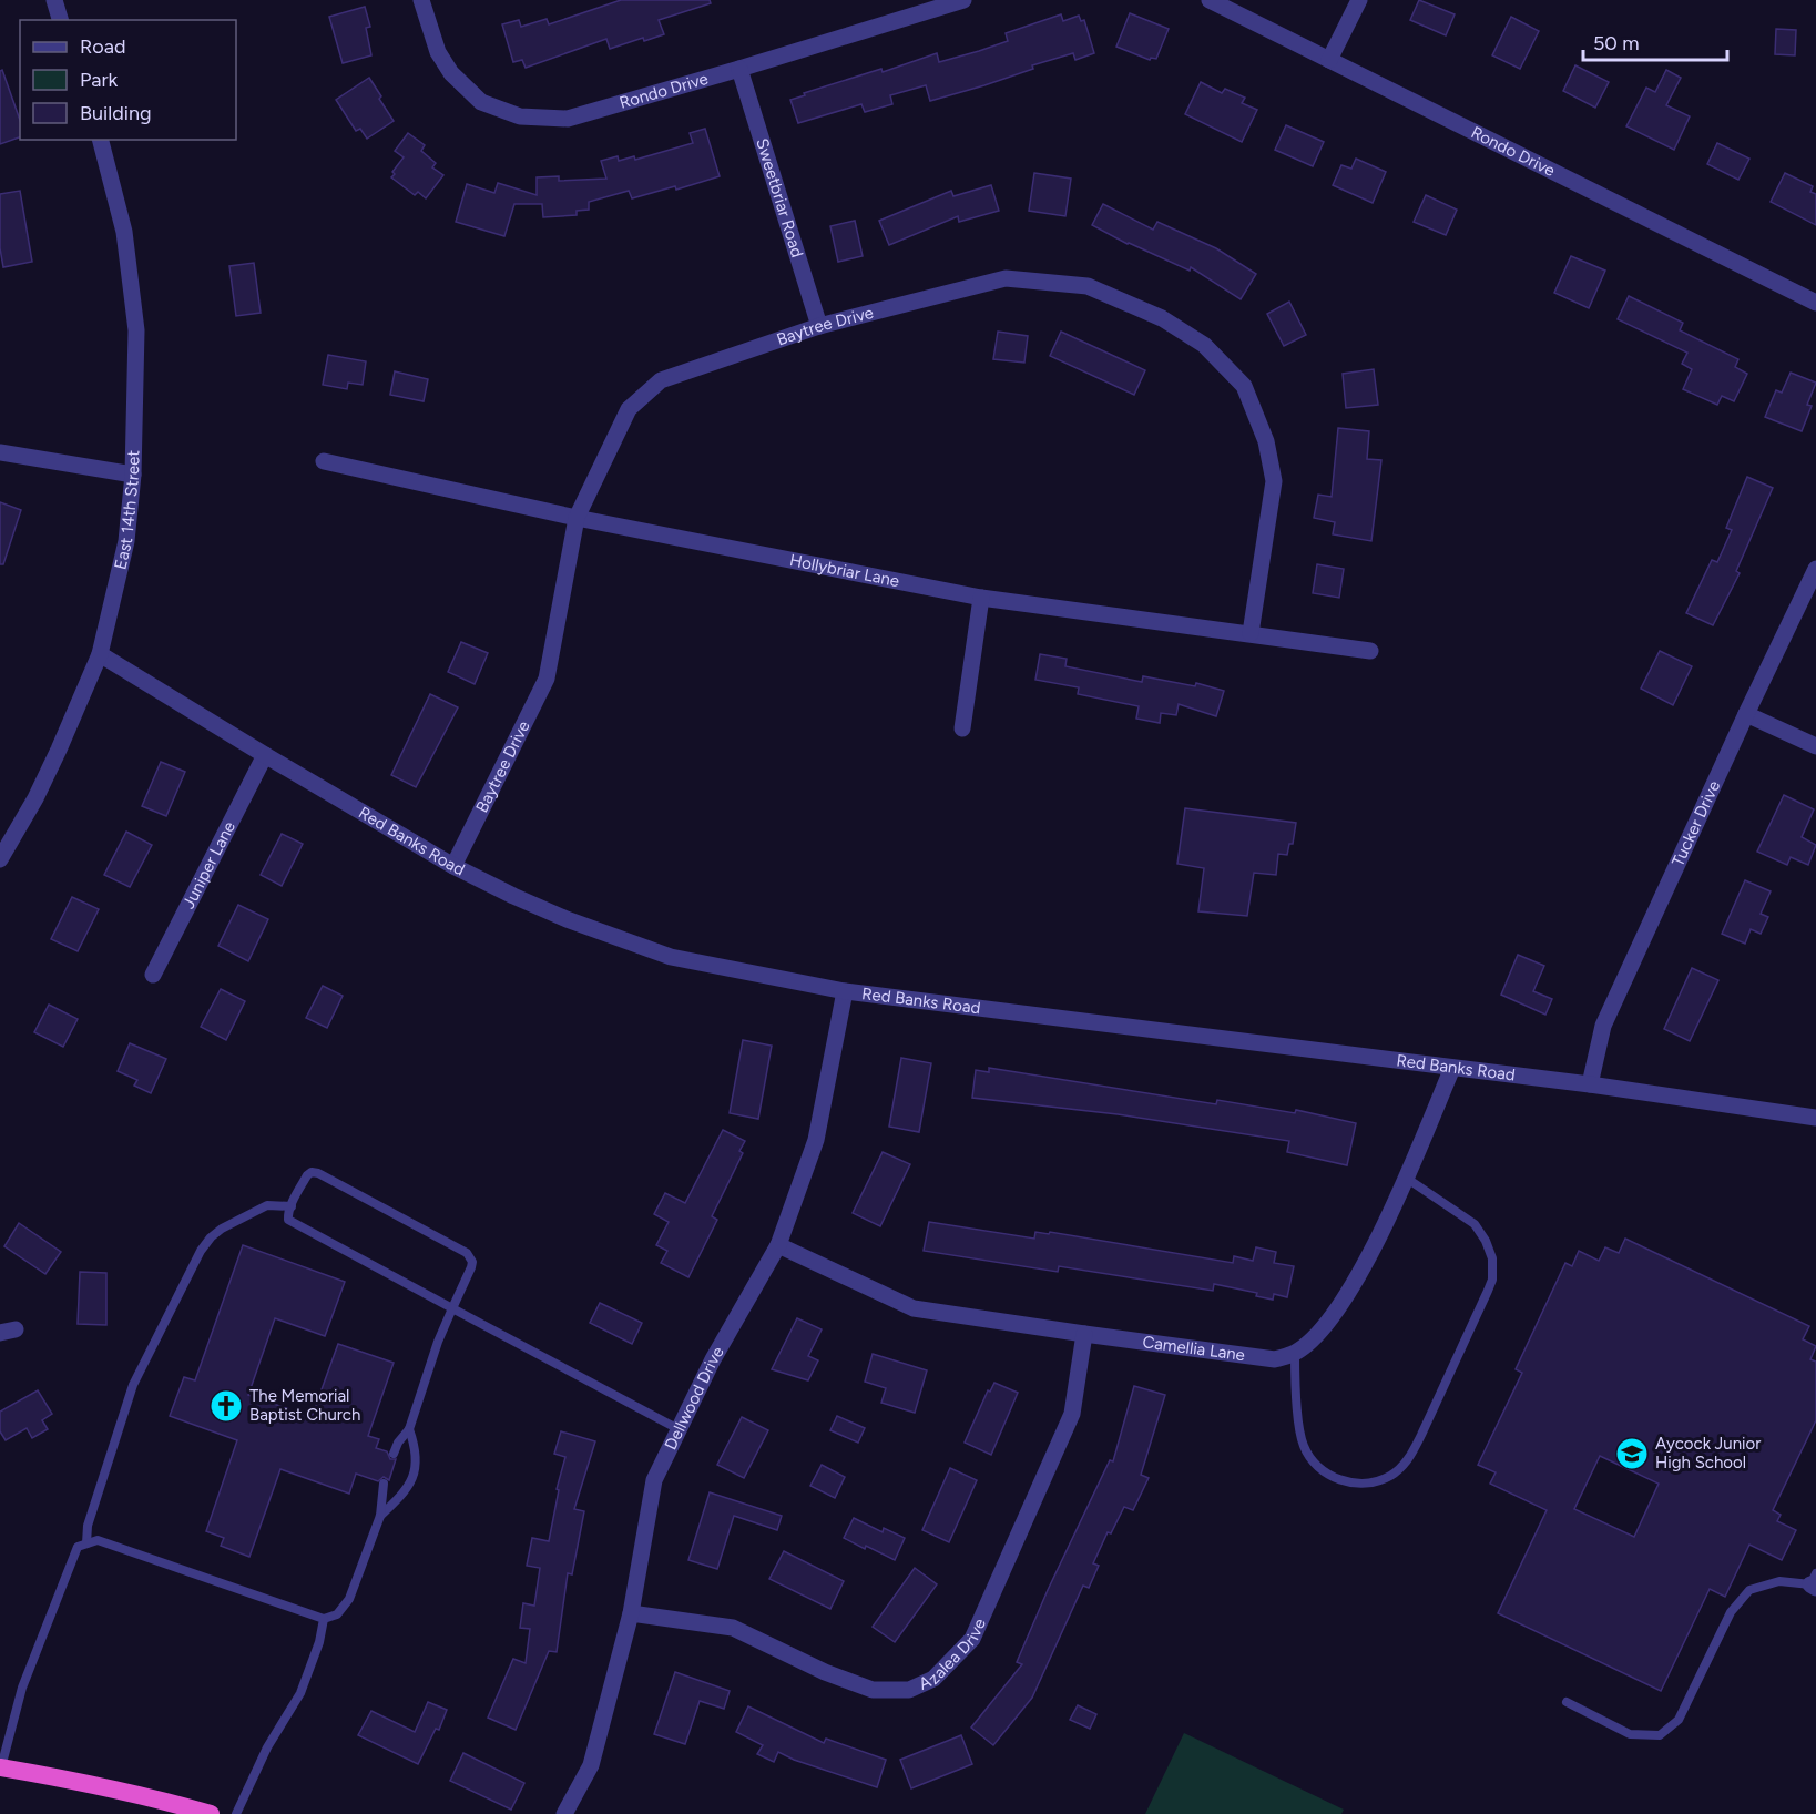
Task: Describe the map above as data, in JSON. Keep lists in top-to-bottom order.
{
  "streets": {
    "street": [
      "Rondo Drive",
      "Sweetbriar Road",
      "Baytree Drive",
      "East 14th Street",
      "Hollybriar Lane",
      "Tucker Drive",
      "Red Banks Road",
      "Juniper Lane",
      "Camellia Lane",
      "Dellwood Drive",
      "Azalea Drive"
    ]
  },
  "crossings": [
    ["Rondo Drive", "Sweetbriar Road"],
    ["Sweetbriar Road", "Baytree Drive"],
    ["Baytree Drive", "Hollybriar Lane"],
    ["Baytree Drive", "Red Banks Road"],
    ["East 14th Street", "Red Banks Road"],
    ["Tucker Drive", "Red Banks Road"],
    ["Red Banks Road", "Juniper Lane"],
    ["Red Banks Road", "Dellwood Drive"],
    ["Camellia Lane", "Dellwood Drive"],
    ["Camellia Lane", "Azalea Drive"],
    ["Dellwood Drive", "Azalea Drive"]
  ],
  "places": {
    "church": ["The Memorial Baptist Church"],
    "school or university": ["Aycock Junior High School"]
  },
  "legend": ["Road", "Park", "Building"],
  "scale_bar": "50 m"
}
